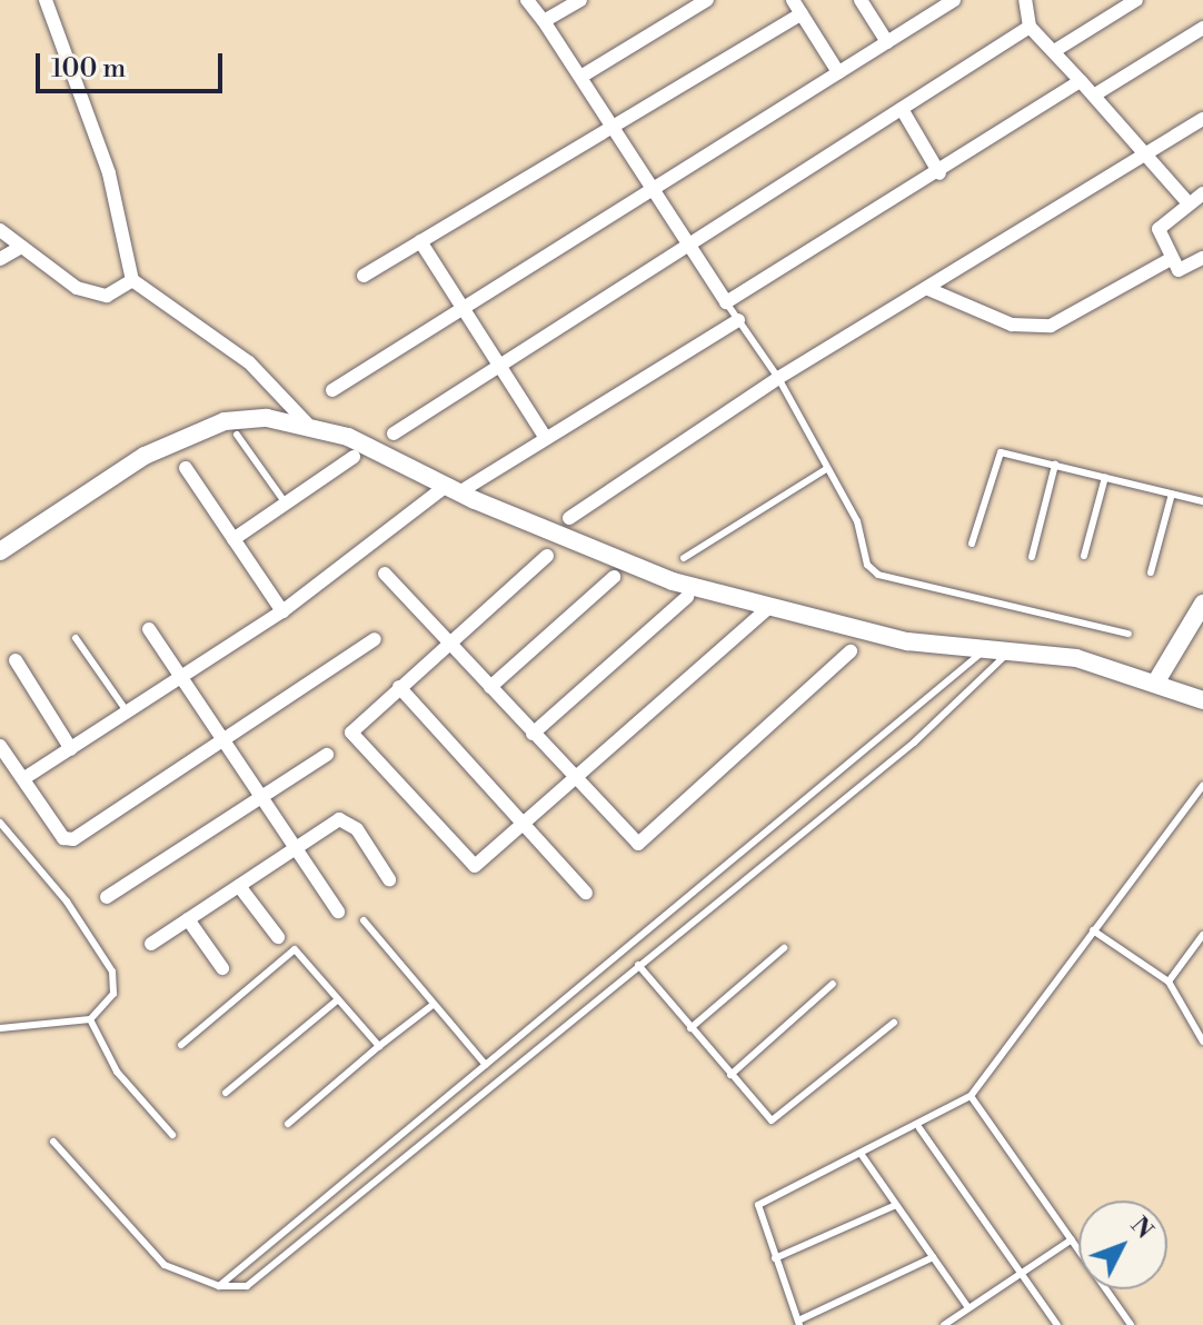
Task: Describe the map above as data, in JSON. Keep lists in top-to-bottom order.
{
  "scale_bar": "100 m",
  "north": "top right"
}
